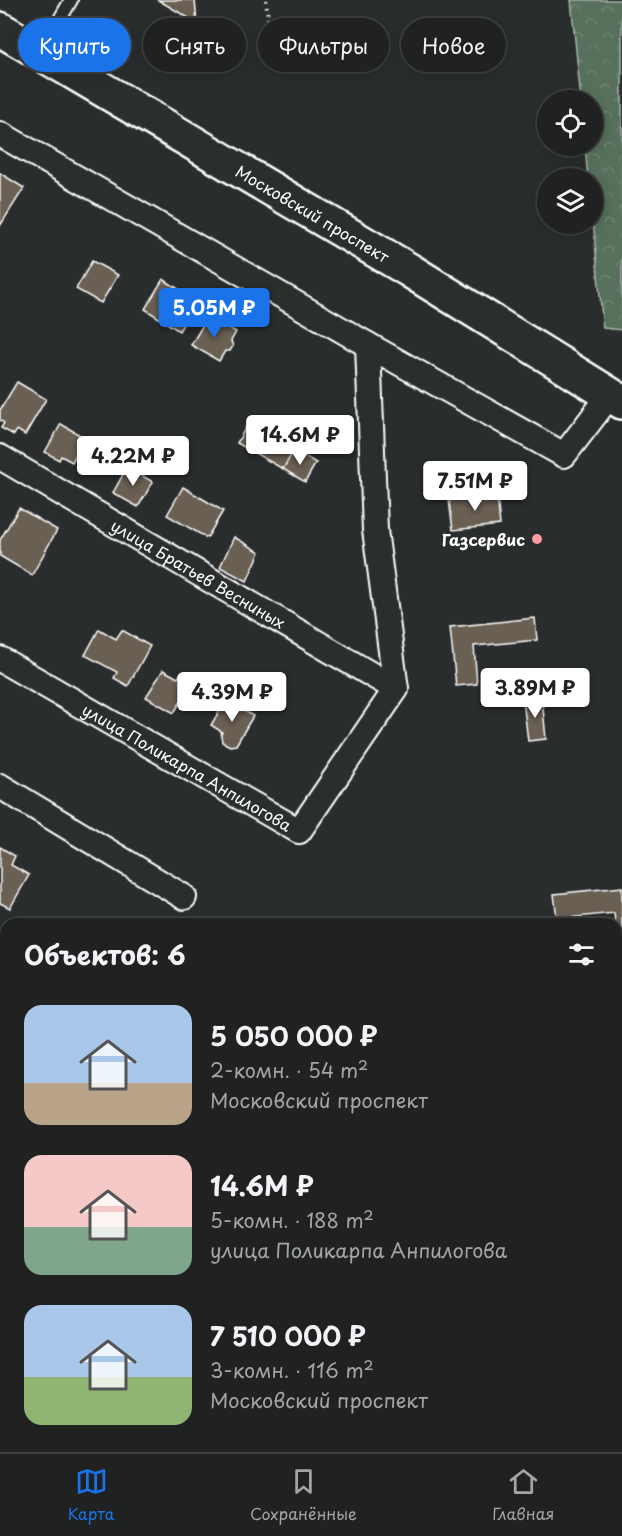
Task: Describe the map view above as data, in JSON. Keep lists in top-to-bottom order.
{
  "streets": {
    "main road": ["Московский проспект"],
    "street": ["улица Братьев Весниных", "улица Поликарпа Анпилогова"]
  },
  "crossings": [
    ["улица Братьев Весниных", "улица Поликарпа Анпилогова"]
  ],
  "places": ["Газсервис"],
  "page": {
    "chip": [
      "Купить",
      "Снять",
      "Фильтры",
      "Новое"
    ],
    "price": [
      "5.05M ₽",
      "14.6M ₽",
      "4.22M ₽",
      "7.51M ₽",
      "3.89M ₽",
      "4.39M ₽"
    ],
    "heading": "Объектов: 6",
    "list": [
      {
        "name": "5 050 000 ₽",
        "note": "2-комн. · 54 m² · Московский проспект"
      },
      {
        "name": "14.6M ₽",
        "note": "5-комн. · 188 m² · улица Поликарпа Анпилогова"
      },
      {
        "name": "7 510 000 ₽",
        "note": "3-комн. · 116 m² · Московский проспект"
      }
    ],
    "tabs": ["Карта", "Сохранённые", "Главная"]
  }
}
